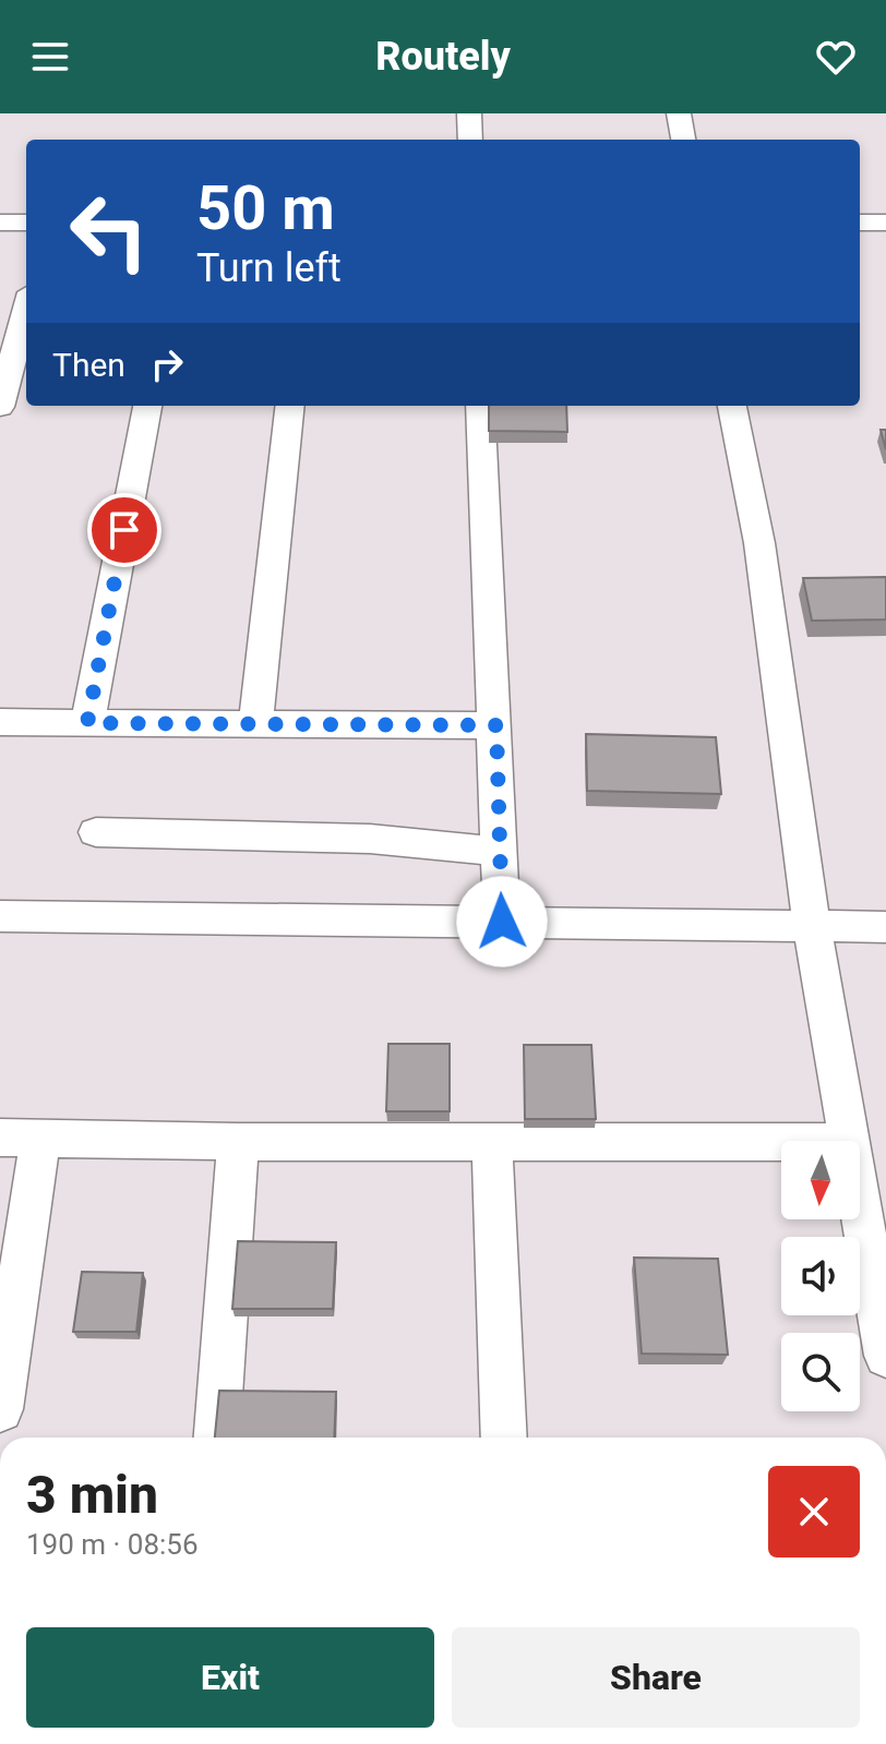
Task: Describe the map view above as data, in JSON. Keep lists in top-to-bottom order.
{
  "north": "bottom",
  "page": {
    "header": "Routely",
    "turn": ["50 m", "Turn left"],
    "then": "Then",
    "heading": ["3 min", "190 m · 08:56"],
    "buttons": ["Exit", "Share"]
  }
}
